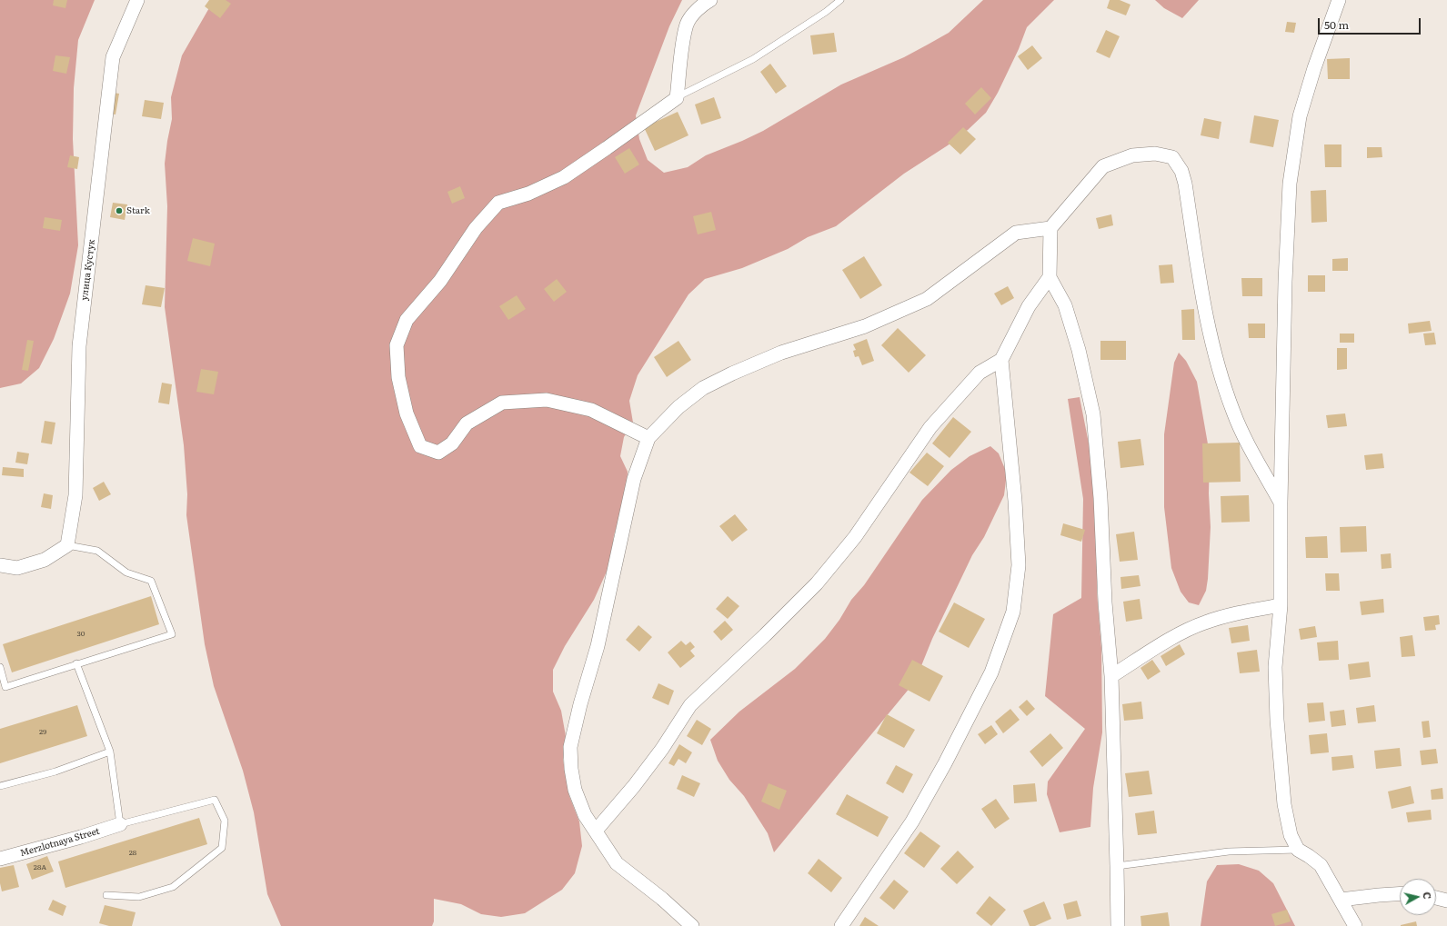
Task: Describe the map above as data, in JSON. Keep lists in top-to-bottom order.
{
  "streets": {
    "street": ["улица Кустук", "Merzlotnaya Street"]
  },
  "places": ["Stark"],
  "house_numbers": [
    "30",
    "29",
    "28",
    "28А"
  ],
  "scale_bar": "50 m",
  "north": "right"
}
